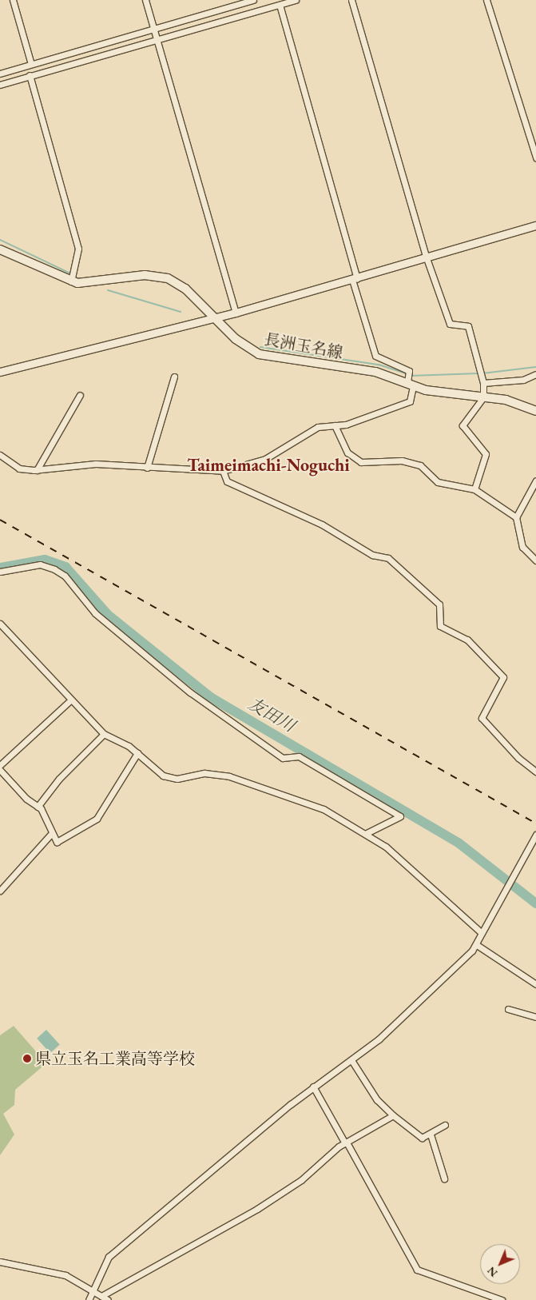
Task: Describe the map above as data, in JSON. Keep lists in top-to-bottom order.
{
  "streets": {
    "main road": ["長洲玉名線"]
  },
  "districts": ["Taimeimachi-Noguchi"],
  "water": ["友田川"],
  "places": ["県立玉名工業高等学校"],
  "north": "bottom left"
}
